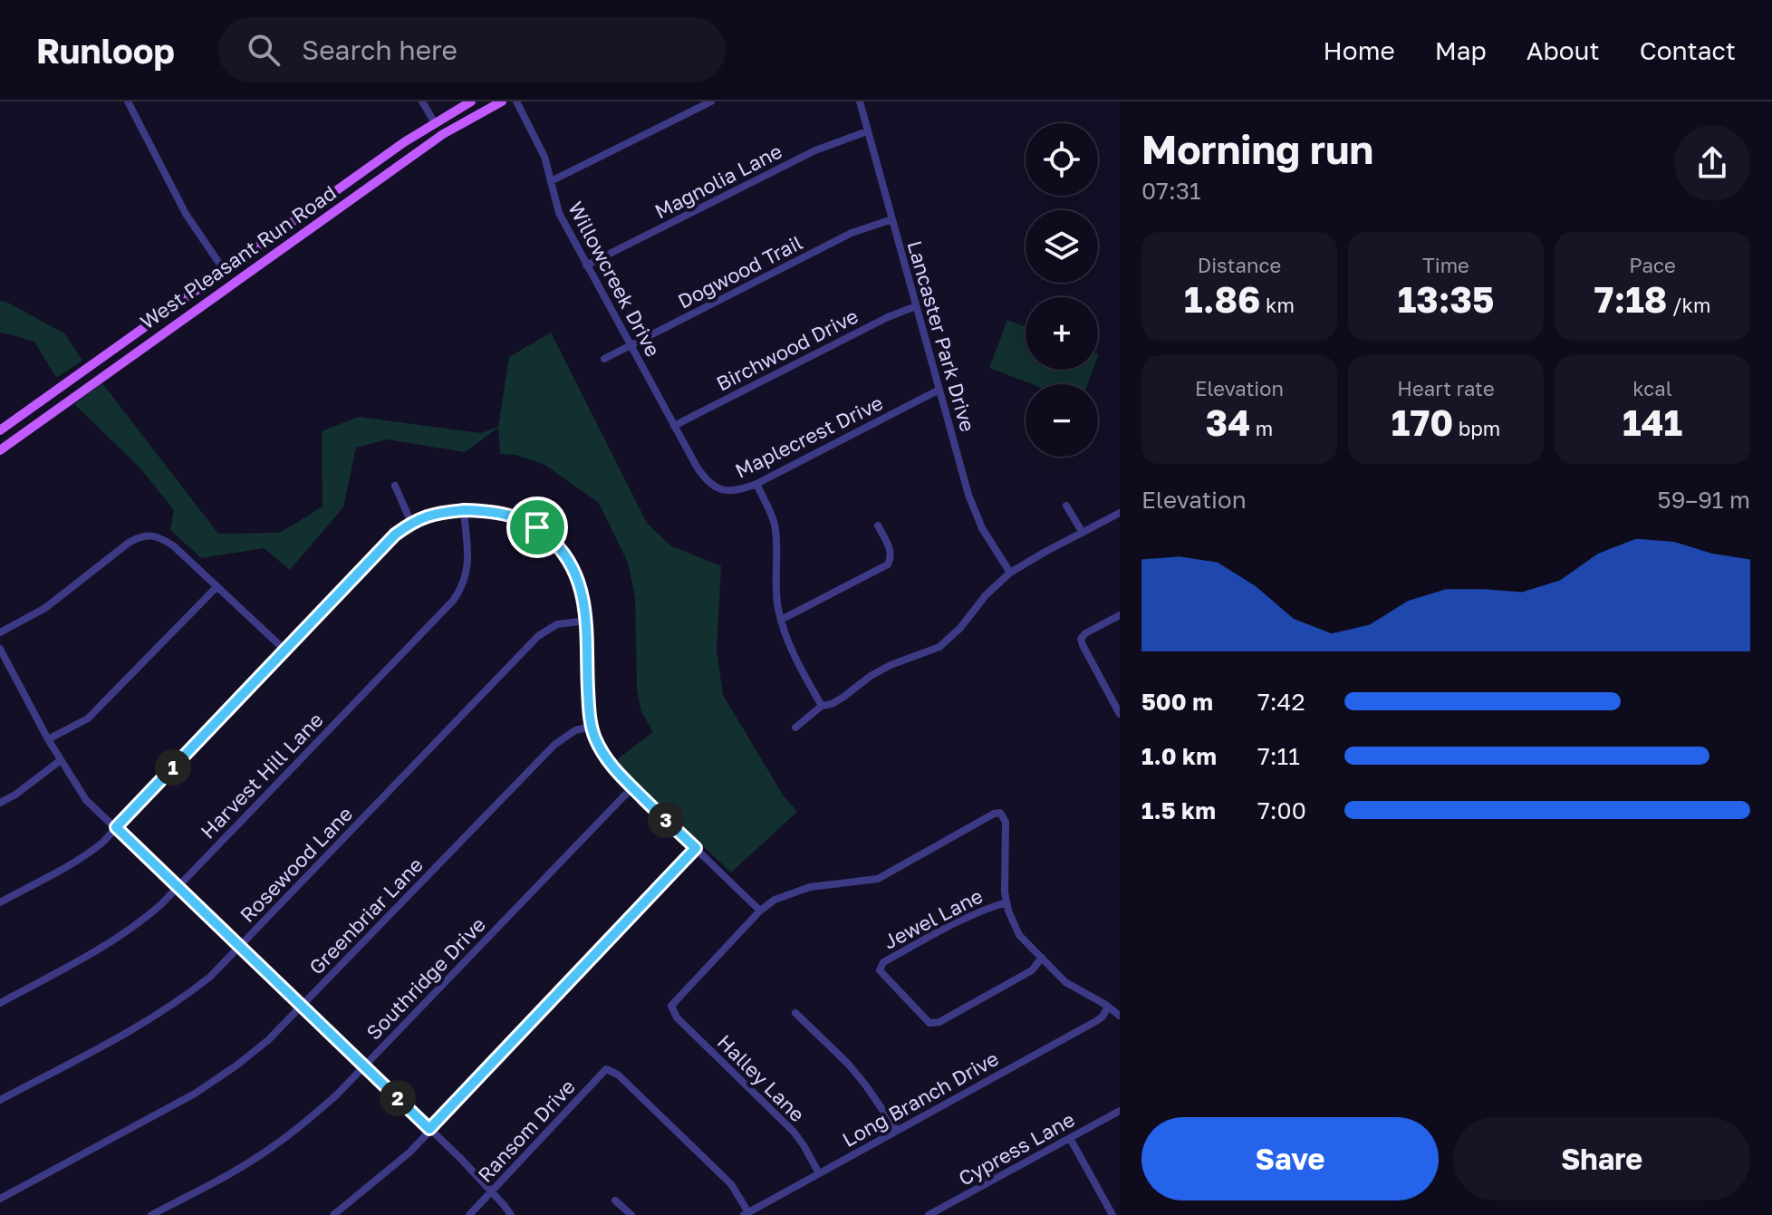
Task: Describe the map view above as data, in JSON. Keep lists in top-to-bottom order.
{
  "streets": {
    "main road": ["West Pleasant Run Road"],
    "street": [
      "Magnolia Lane",
      "Dogwood Trail",
      "Willowcreek Drive",
      "Lancaster Park Drive",
      "Birchwood Drive",
      "Maplecrest Drive",
      "Harvest Hill Lane",
      "Rosewood Lane",
      "Greenbriar Lane",
      "Jewel Lane",
      "Southridge Drive",
      "Halley Lane",
      "Long Branch Drive",
      "Ransom Drive",
      "Cypress Lane"
    ]
  },
  "crossings": [
    ["Magnolia Lane", "Willowcreek Drive"],
    ["Magnolia Lane", "Lancaster Park Drive"],
    ["Dogwood Trail", "Willowcreek Drive"],
    ["Dogwood Trail", "Lancaster Park Drive"],
    ["Willowcreek Drive", "Birchwood Drive"],
    ["Willowcreek Drive", "Maplecrest Drive"],
    ["Lancaster Park Drive", "Birchwood Drive"],
    ["Lancaster Park Drive", "Maplecrest Drive"],
    ["Halley Lane", "Long Branch Drive"],
    ["Long Branch Drive", "Ransom Drive"]
  ],
  "page": {
    "header": "Runloop",
    "search": "Search here",
    "nav": [
      "Home",
      "Map",
      "About",
      "Contact"
    ],
    "heading": ["Morning run", "07:31"],
    "map_buttons": ["+", "−"],
    "stats": [
      ["Distance", "1.86 km"],
      ["Time", "13:35"],
      ["Pace", "7:18 /km"],
      ["Elevation", "34 m"],
      ["Heart rate", "170 bpm"],
      ["kcal", "141"]
    ],
    "chart": ["Elevation", "59–91 m"],
    "list": [
      {
        "name": "500 m",
        "note": "7:42"
      },
      {
        "name": "1.0 km",
        "note": "7:11"
      },
      {
        "name": "1.5 km",
        "note": "7:00"
      }
    ],
    "pins": ["1", "3", "2"],
    "buttons": ["Save", "Share"]
  }
}
